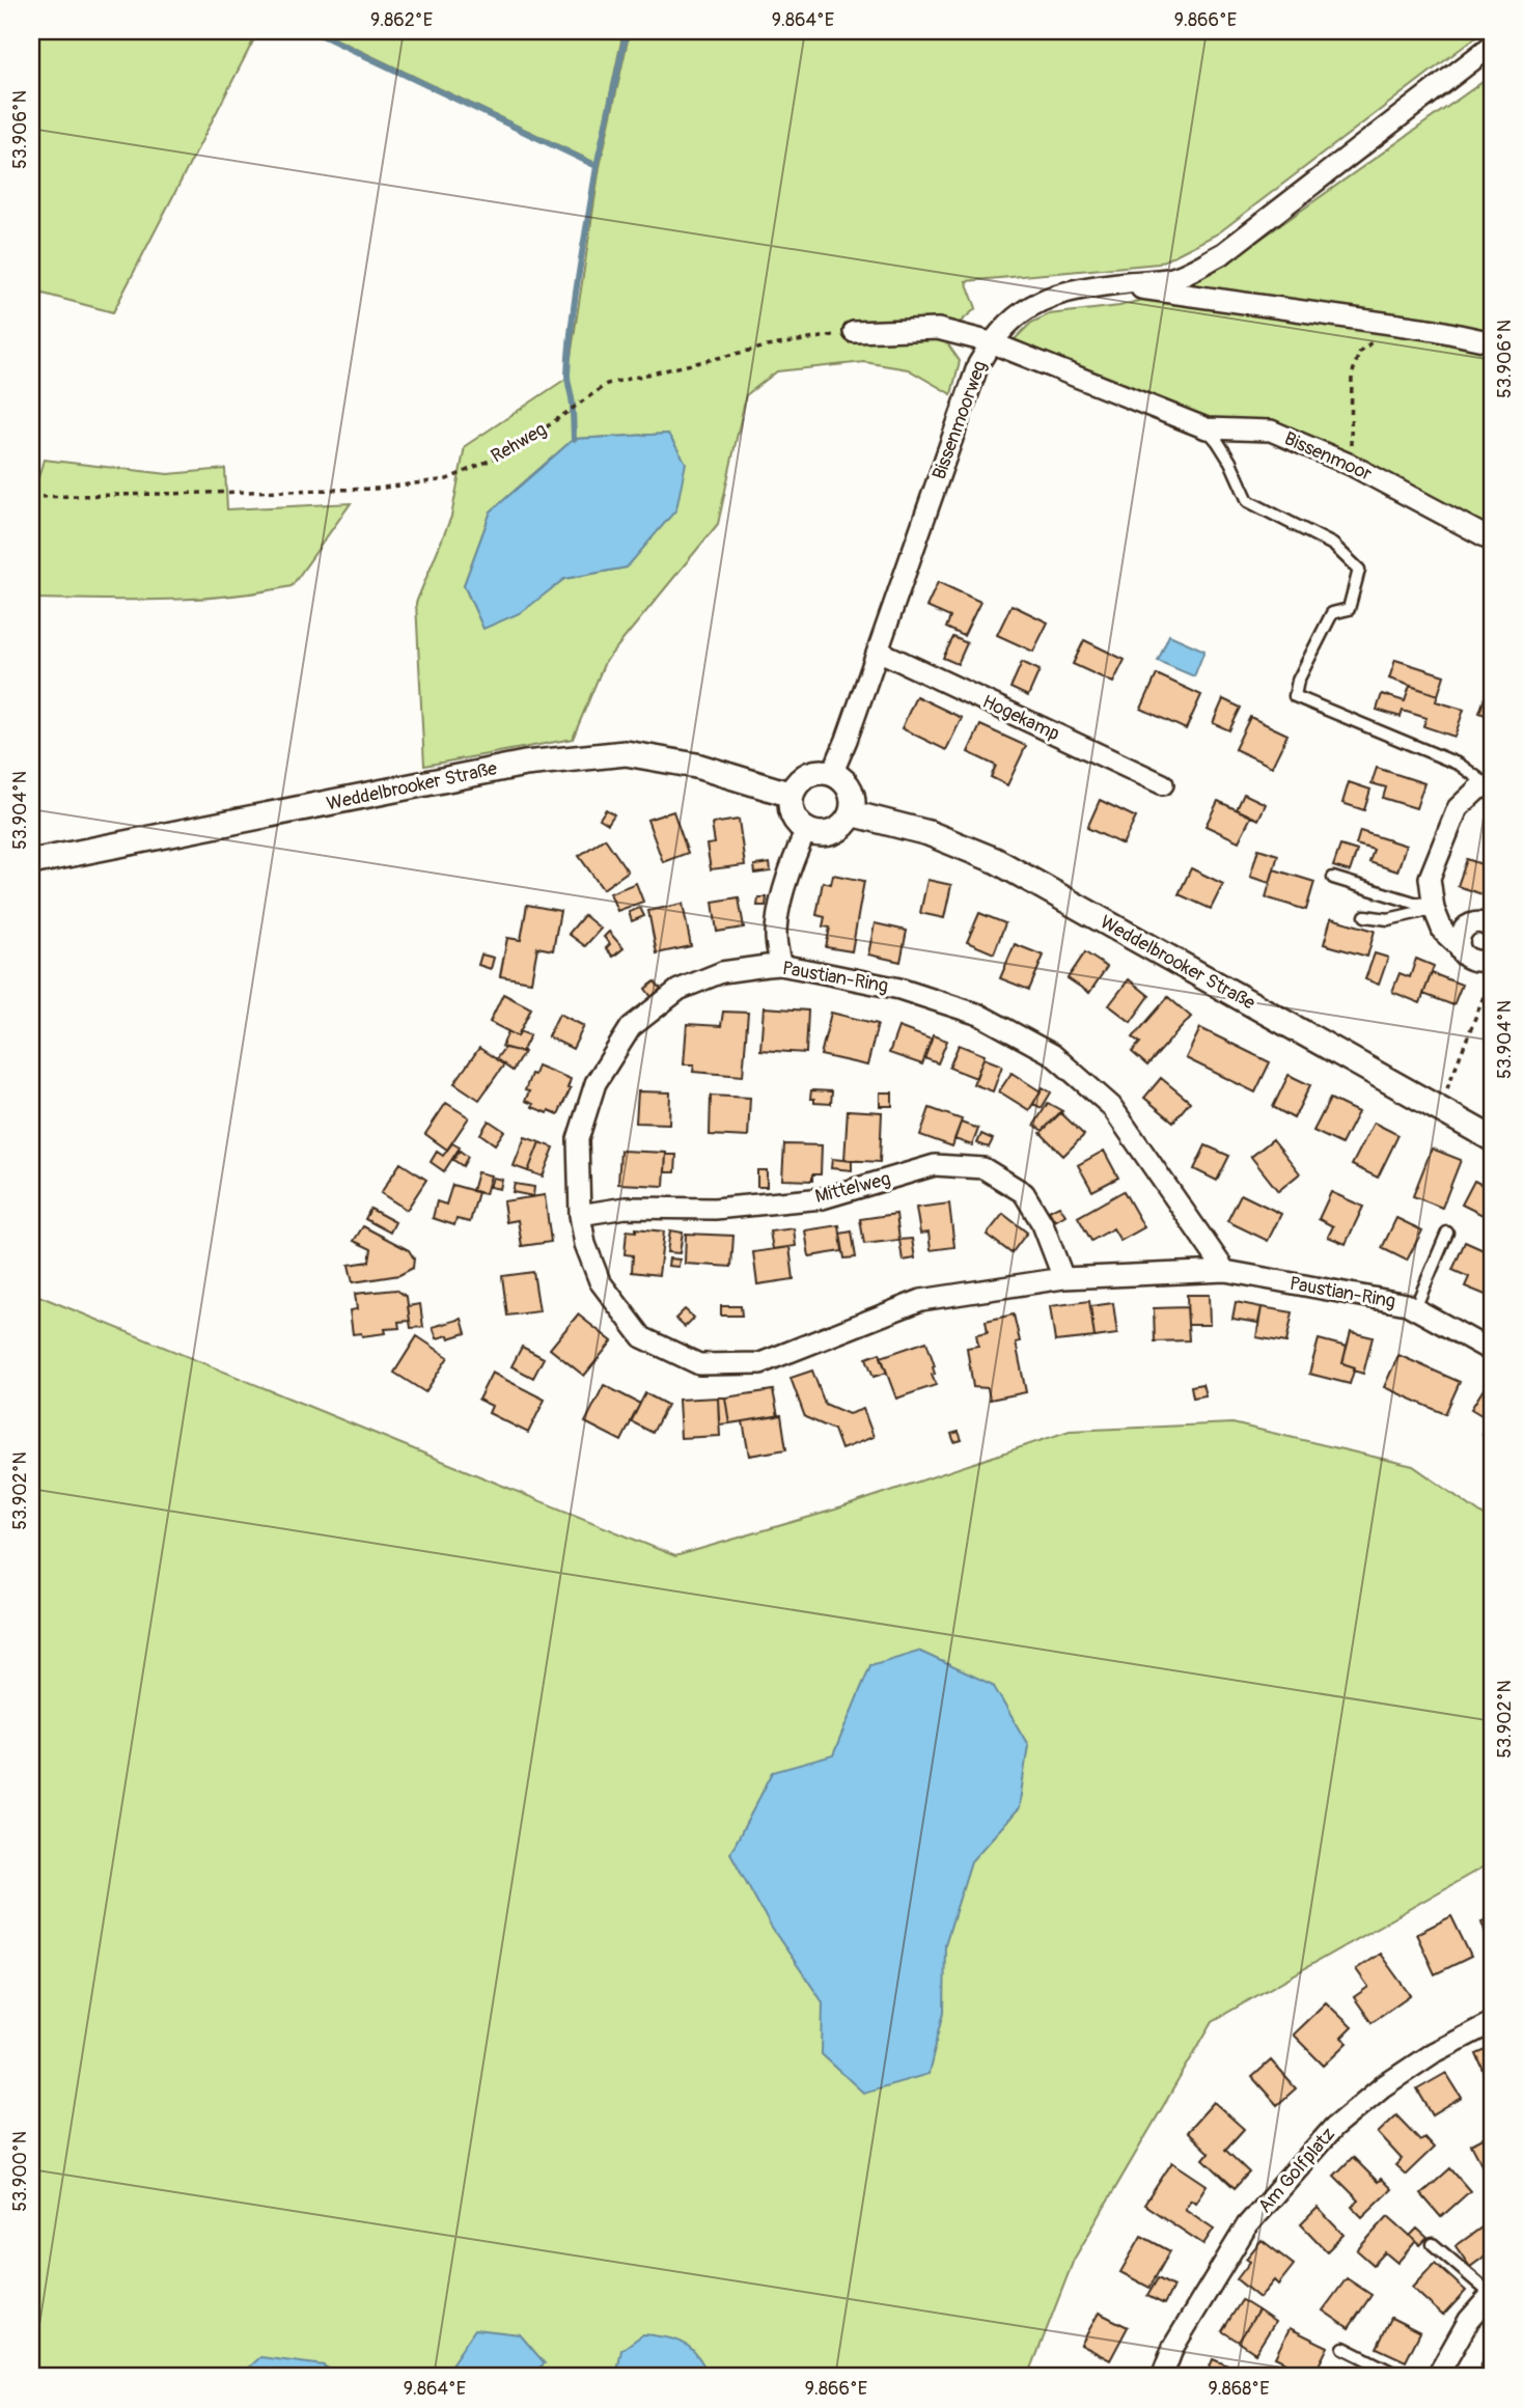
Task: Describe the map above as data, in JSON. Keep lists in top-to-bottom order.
{
  "streets": {
    "street": [
      "Bissenmoorweg",
      "Bissenmoor",
      "Hogekamp",
      "Weddelbrooker Straße",
      "Paustian-Ring",
      "Mittelweg",
      "Am Golfplatz"
    ],
    "path": ["Rehweg"]
  },
  "crossings": [
    ["Bissenmoorweg", "Bissenmoor"],
    ["Bissenmoorweg", "Hogekamp"],
    ["Bissenmoorweg", "Weddelbrooker Straße"],
    ["Paustian-Ring", "Mittelweg"]
  ],
  "coordinates": [
    "9.862°E",
    "9.864°E",
    "9.866°E",
    "53.906°N",
    "53.904°N",
    "53.902°N",
    "53.900°N",
    "9.868°E"
  ]
}
